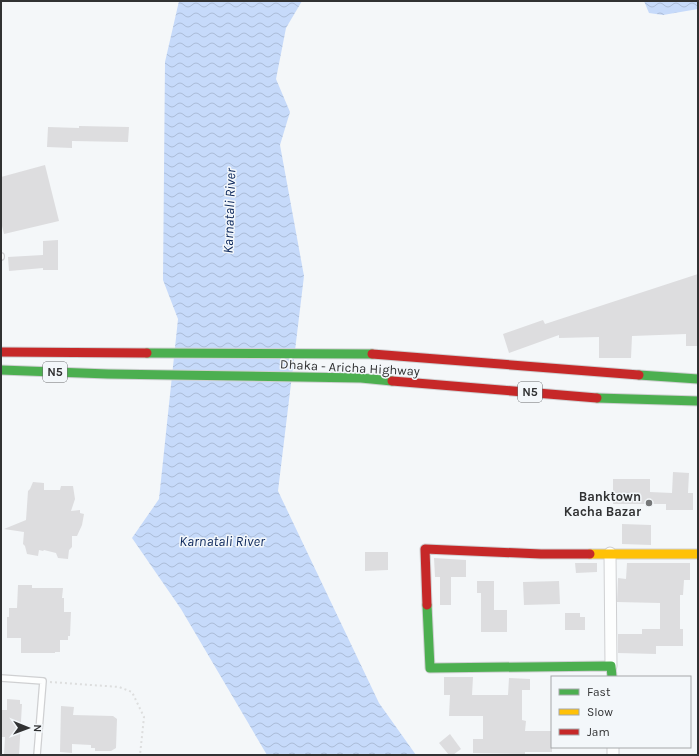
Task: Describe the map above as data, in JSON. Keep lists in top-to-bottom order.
{
  "streets": {
    "main road": ["Dhaka - Aricha Highway", "N5"]
  },
  "water": ["Karnatali River"],
  "places": ["Banktown Kacha Bazar"],
  "legend": ["Fast", "Slow", "Jam"],
  "north": "right"
}
